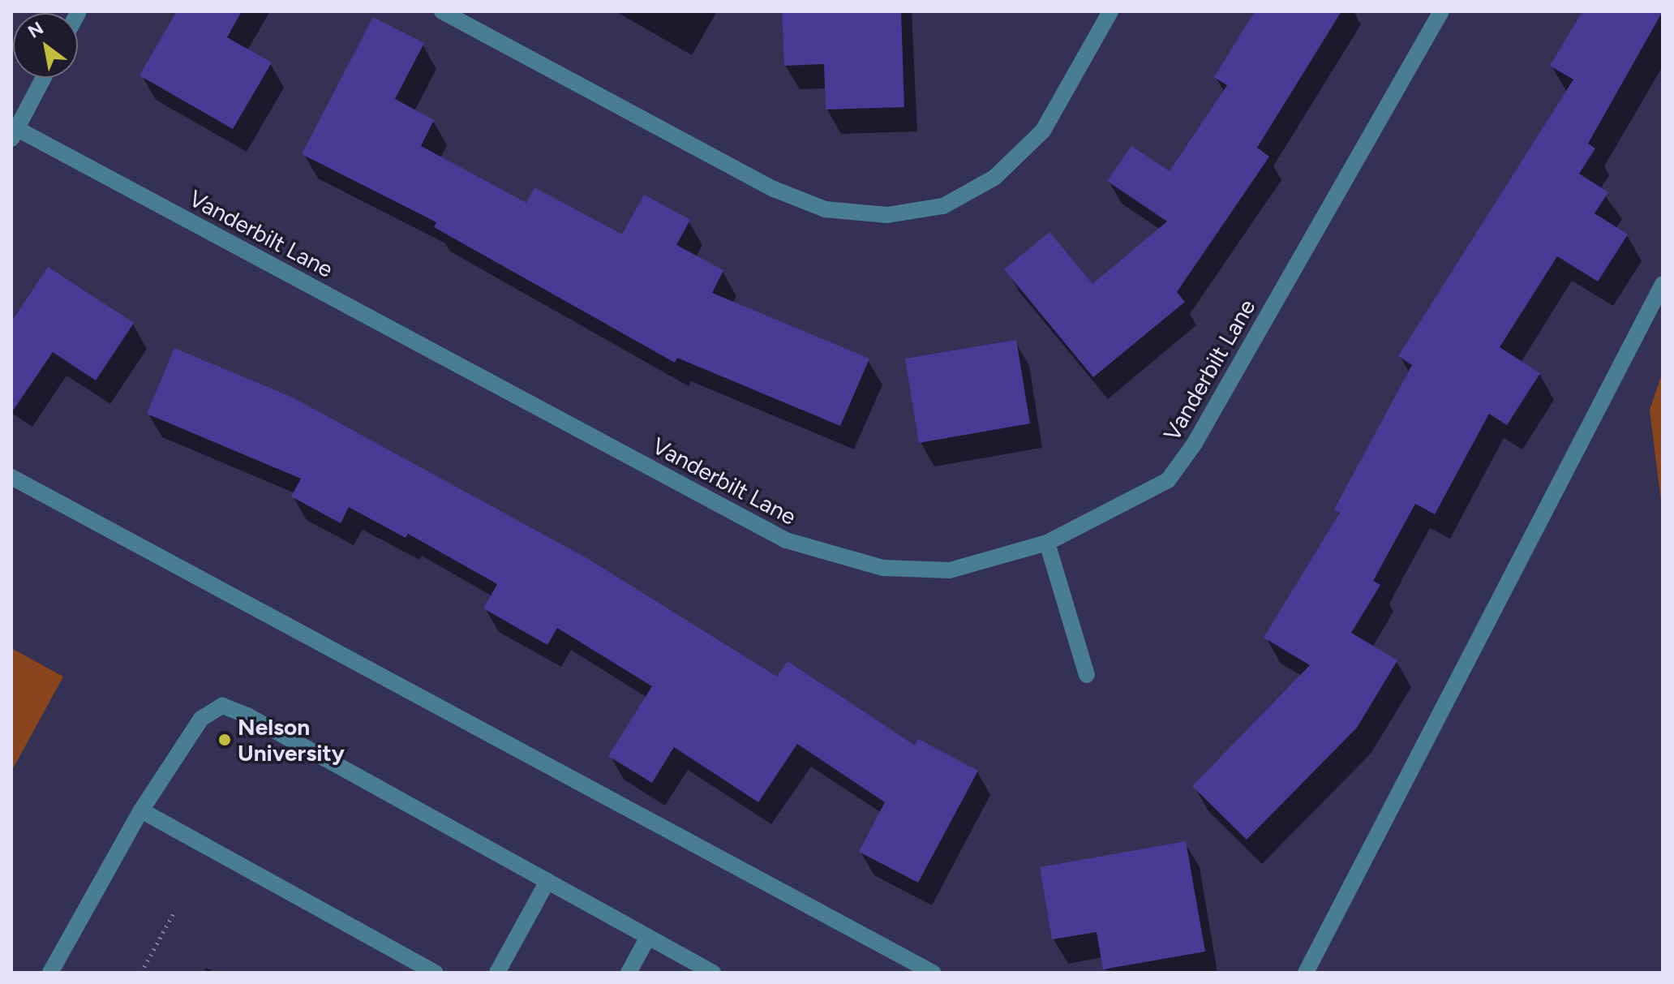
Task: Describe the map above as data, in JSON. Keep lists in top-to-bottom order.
{
  "streets": {
    "street": ["Vanderbilt Lane"]
  },
  "places": ["Nelson University"],
  "north": "top left"
}
